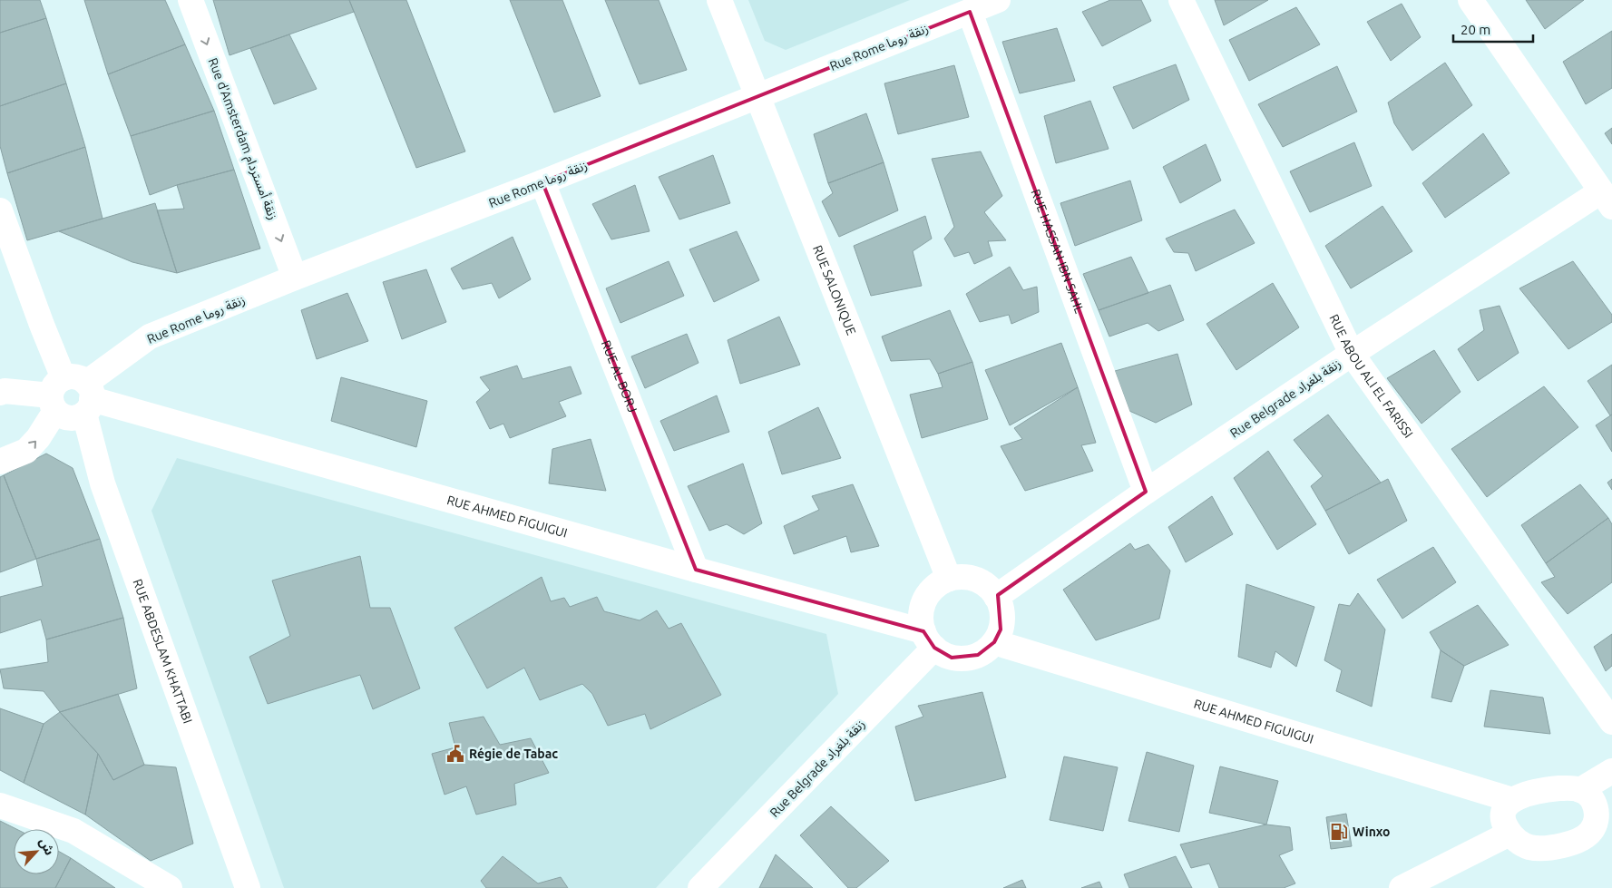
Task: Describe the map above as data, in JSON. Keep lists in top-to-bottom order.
{
  "streets": {
    "street": [
      "Rue Rome زنقة روما",
      "Rue d'Amsterdam زنقة أمستردام",
      "RUE HASSAN IBN SAHL",
      "RUE SALONIQUE",
      "RUE AL BORJ",
      "RUE ABOU ALI EL FARISSI",
      "Rue Belgrade زنقة بلغراد",
      "RUE AHMED FIGUIGUI",
      "RUE ABDESLAM KHATTABI"
    ]
  },
  "crossings": [
    ["Rue Rome زنقة روما", "Rue d'Amsterdam زنقة أمستردام"],
    ["Rue Rome زنقة روما", "RUE HASSAN IBN SAHL"],
    ["Rue Rome زنقة روما", "RUE SALONIQUE"],
    ["Rue Rome زنقة روما", "RUE AL BORJ"],
    ["Rue Rome زنقة روما", "RUE AHMED FIGUIGUI"],
    ["Rue Rome زنقة روما", "RUE ABDESLAM KHATTABI"],
    ["RUE HASSAN IBN SAHL", "Rue Belgrade زنقة بلغراد"],
    ["RUE SALONIQUE", "Rue Belgrade زنقة بلغراد"],
    ["RUE SALONIQUE", "RUE AHMED FIGUIGUI"],
    ["RUE AL BORJ", "RUE AHMED FIGUIGUI"],
    ["RUE ABOU ALI EL FARISSI", "Rue Belgrade زنقة بلغراد"],
    ["Rue Belgrade زنقة بلغراد", "RUE AHMED FIGUIGUI"],
    ["RUE AHMED FIGUIGUI", "RUE ABDESLAM KHATTABI"]
  ],
  "one_way": ["Rue d'Amsterdam زنقة أمستردام"],
  "places": {
    "public building": ["Régie de Tabac"],
    "fuel station": ["Winxo"]
  },
  "scale_bar": "20 m",
  "north": "top right"
}
